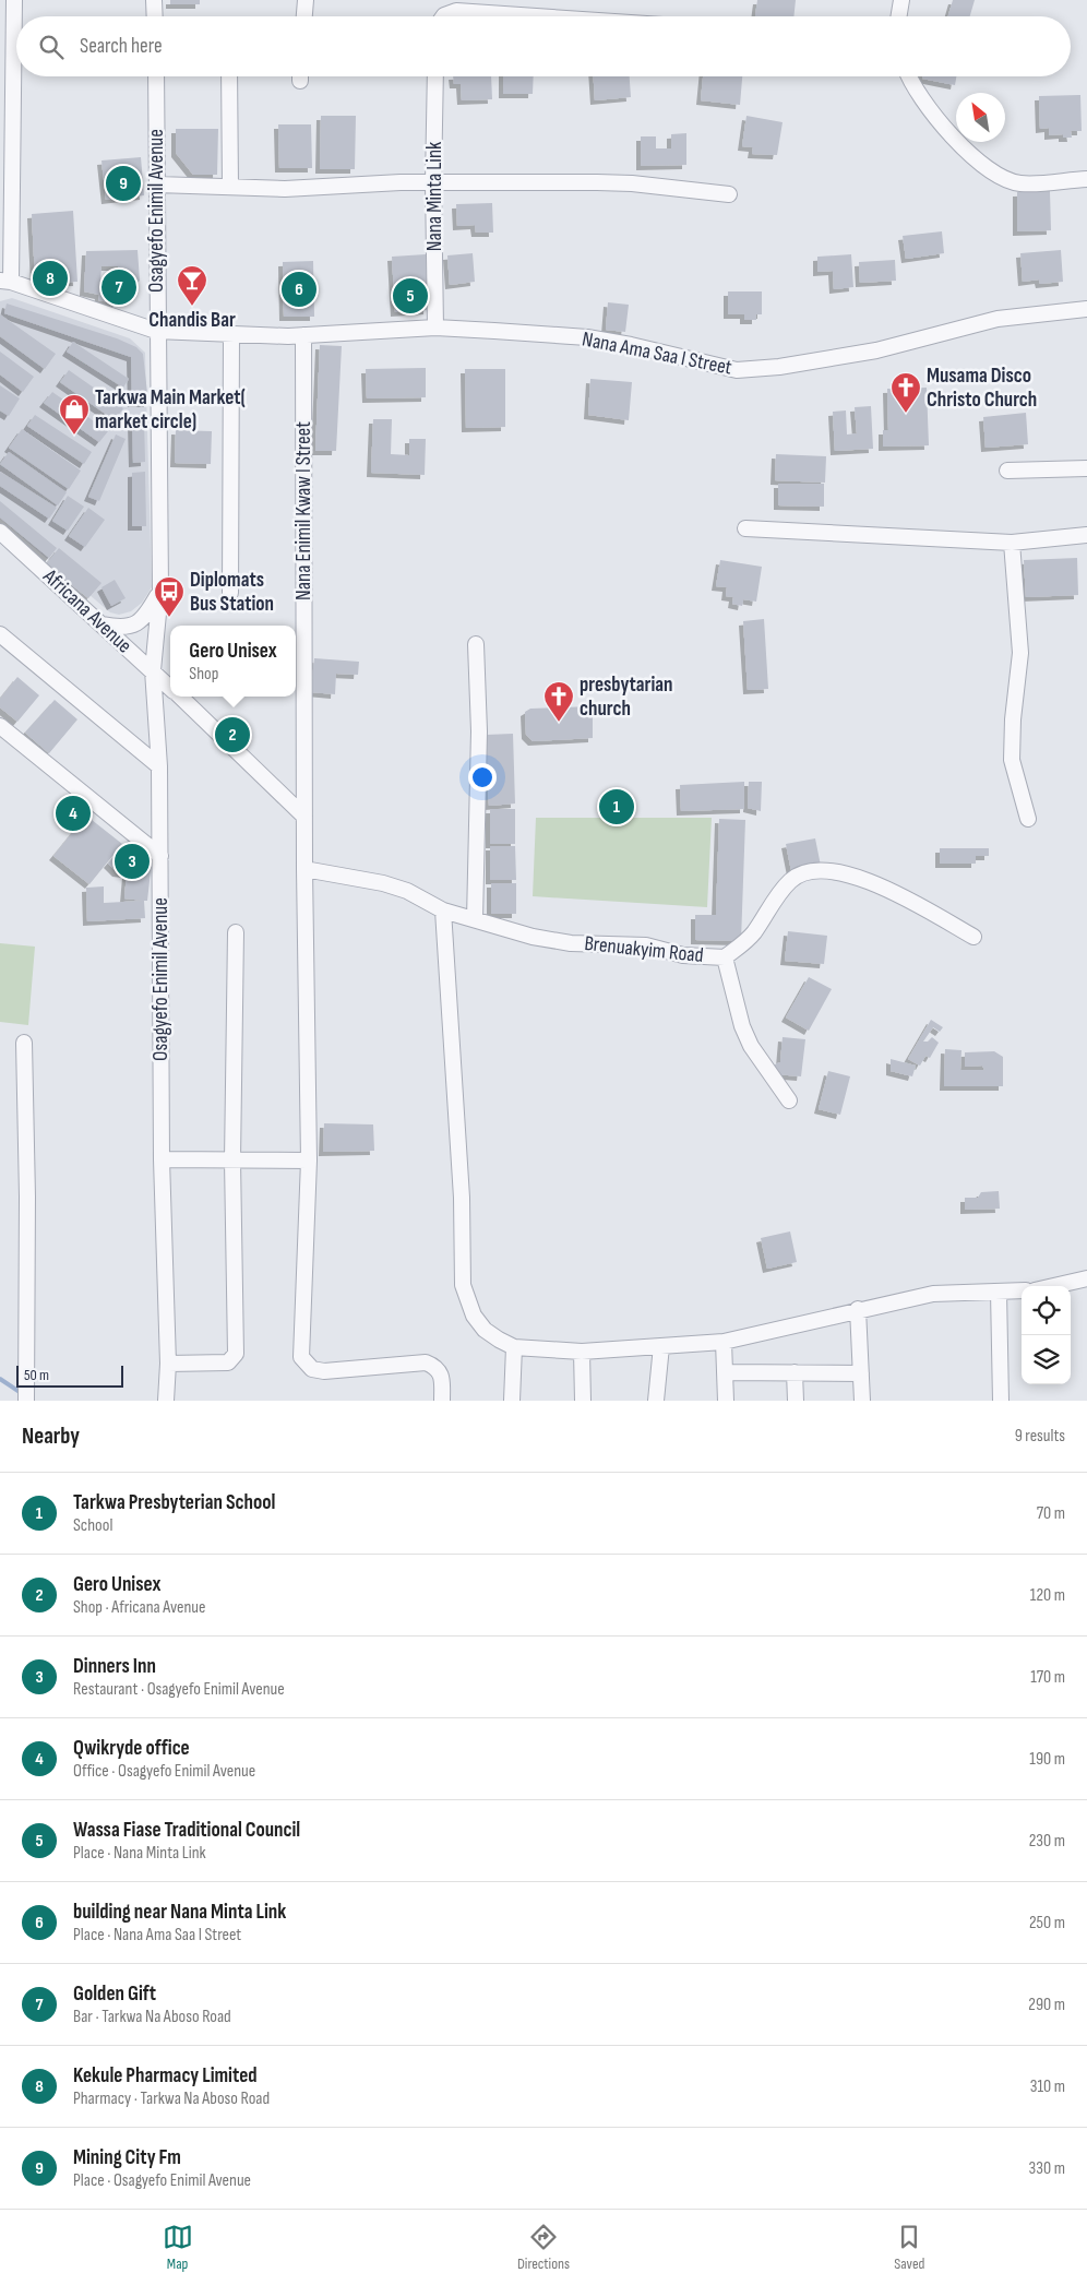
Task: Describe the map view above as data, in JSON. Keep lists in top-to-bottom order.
{
  "streets": {
    "street": [
      "Nana Minta Link",
      "Osagyefo Enimil Avenue",
      "Nana Ama Saa I Street",
      "Nana Enimil Kwaw I Street",
      "Africana Avenue",
      "Brenuakyim Road"
    ]
  },
  "crossings": [
    ["Nana Minta Link", "Nana Ama Saa I Street"],
    ["Osagyefo Enimil Avenue", "Nana Ama Saa I Street"],
    ["Osagyefo Enimil Avenue", "Africana Avenue"],
    ["Nana Ama Saa I Street", "Nana Enimil Kwaw I Street"],
    ["Nana Enimil Kwaw I Street", "Africana Avenue"],
    ["Nana Enimil Kwaw I Street", "Brenuakyim Road"]
  ],
  "places": {
    "bar": ["Chandis Bar"],
    "church": ["Musama Disco Christo Church", "presbytarian church"],
    "shop": ["Tarkwa Main Market( market circle)"],
    "bus stop": ["Diplomats Bus Station"]
  },
  "scale_bar": "50 m",
  "north": "top left",
  "page": {
    "search": "Search here",
    "pins": [
      "9",
      "8",
      "7",
      "6",
      "5",
      "2",
      "1",
      "4",
      "3"
    ],
    "popup": ["Gero Unisex", "Shop"],
    "scale": "50 m",
    "heading": ["Nearby", "9 results"],
    "list": [
      {
        "mark": "1",
        "name": "Tarkwa Presbyterian School",
        "note": "School",
        "value": "70 m"
      },
      {
        "mark": "2",
        "name": "Gero Unisex",
        "note": "Shop · Africana Avenue",
        "value": "120 m"
      },
      {
        "mark": "3",
        "name": "Dinners Inn",
        "note": "Restaurant · Osagyefo Enimil Avenue",
        "value": "170 m"
      },
      {
        "mark": "4",
        "name": "Qwikryde office",
        "note": "Office · Osagyefo Enimil Avenue",
        "value": "190 m"
      },
      {
        "mark": "5",
        "name": "Wassa Fiase Traditional Council",
        "note": "Place · Nana Minta Link",
        "value": "230 m"
      },
      {
        "mark": "6",
        "name": "building near Nana Minta Link",
        "note": "Place · Nana Ama Saa I Street",
        "value": "250 m"
      },
      {
        "mark": "7",
        "name": "Golden Gift",
        "note": "Bar · Tarkwa Na Aboso Road",
        "value": "290 m"
      },
      {
        "mark": "8",
        "name": "Kekule Pharmacy Limited",
        "note": "Pharmacy · Tarkwa Na Aboso Road",
        "value": "310 m"
      },
      {
        "mark": "9",
        "name": "Mining City Fm",
        "note": "Place · Osagyefo Enimil Avenue",
        "value": "330 m"
      }
    ],
    "nav": ["Map", "Directions", "Saved"]
  }
}
